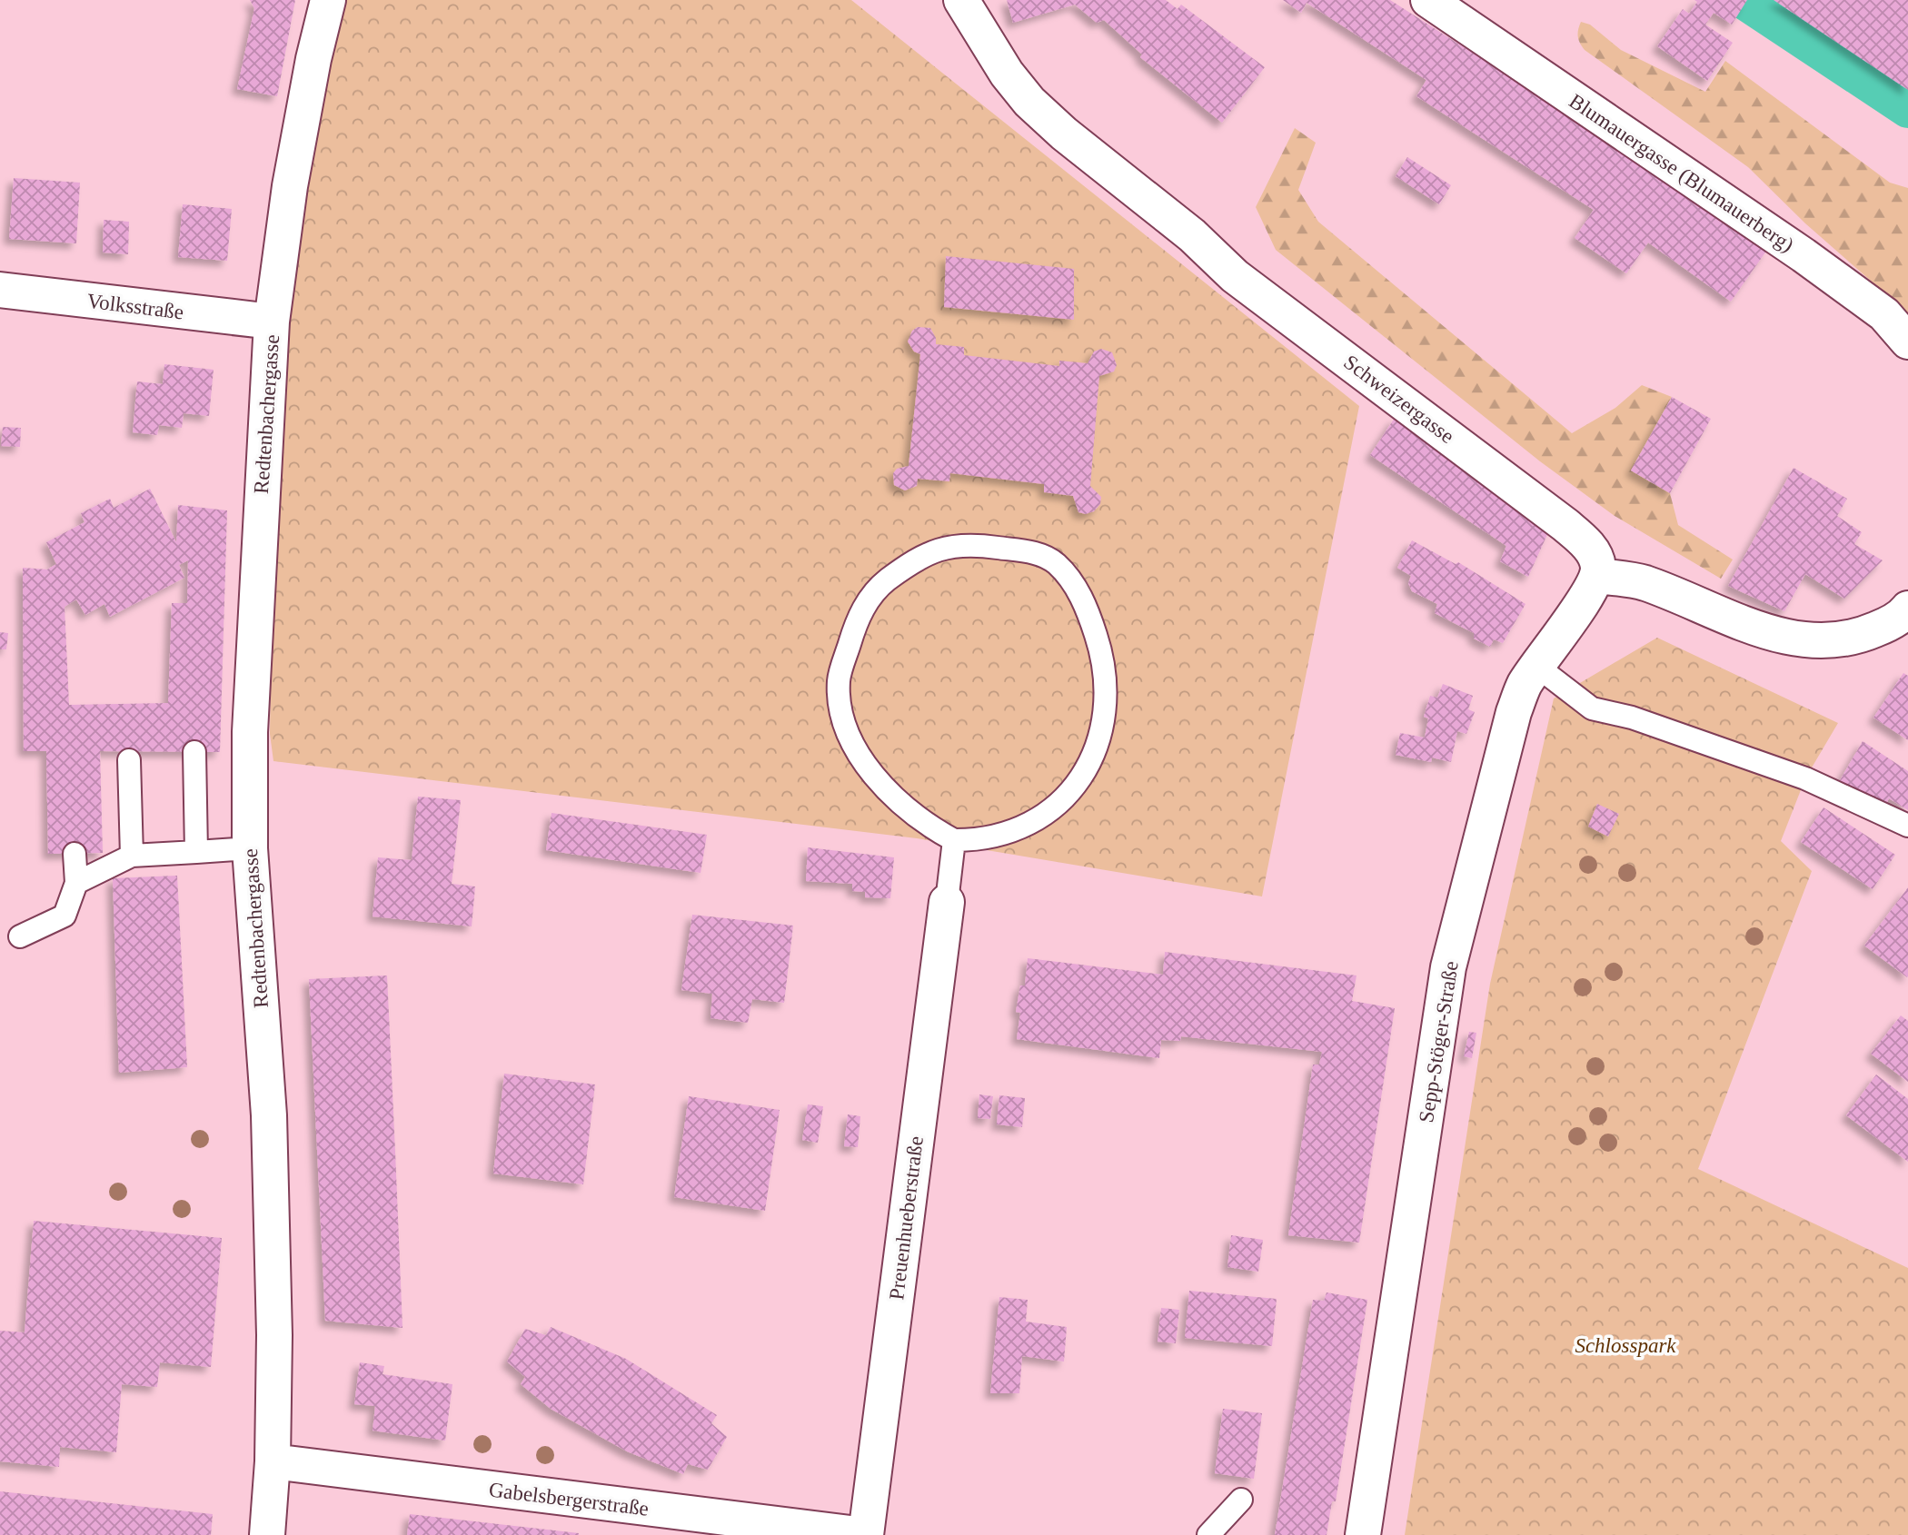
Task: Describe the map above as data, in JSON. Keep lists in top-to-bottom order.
{
  "streets": {
    "street": [
      "Blumauergasse (Blumauerberg)",
      "Volksstraße",
      "Schweizergasse",
      "Redtenbachergasse",
      "Sepp-Stöger-Straße",
      "Preuenhueberstraße",
      "Gabelsbergerstraße"
    ]
  },
  "crossings": [
    ["Volksstraße", "Redtenbachergasse"],
    ["Schweizergasse", "Sepp-Stöger-Straße"],
    ["Redtenbachergasse", "Gabelsbergerstraße"],
    ["Preuenhueberstraße", "Gabelsbergerstraße"]
  ],
  "parks": ["Schlosspark"]
}
